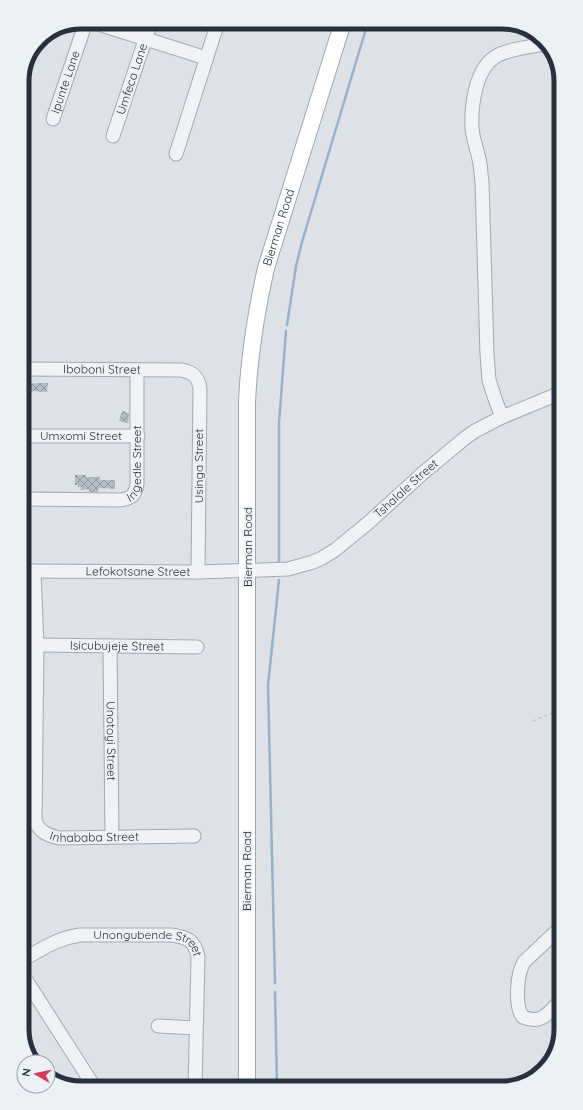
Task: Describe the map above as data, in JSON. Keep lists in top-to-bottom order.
{
  "streets": {
    "main road": ["Bierman Road"],
    "street": [
      "Umfeca Lane",
      "Ipunte Lane",
      "Iboboni Street",
      "Umxomi Street",
      "Ingedle Street",
      "Usinga Street",
      "Tshalale Street",
      "Lefokotsane Street",
      "Isicubujeje Street",
      "Unotoyi Street",
      "Inhababa Street",
      "Unongubende Street"
    ]
  },
  "crossings": [
    ["Bierman Road", "Tshalale Street"],
    ["Bierman Road", "Lefokotsane Street"],
    ["Iboboni Street", "Ingedle Street"],
    ["Iboboni Street", "Usinga Street"],
    ["Umxomi Street", "Ingedle Street"],
    ["Usinga Street", "Lefokotsane Street"],
    ["Tshalale Street", "Lefokotsane Street"],
    ["Lefokotsane Street", "Inhababa Street"],
    ["Isicubujeje Street", "Unotoyi Street"],
    ["Isicubujeje Street", "Inhababa Street"],
    ["Unotoyi Street", "Inhababa Street"]
  ],
  "north": "left"
}
